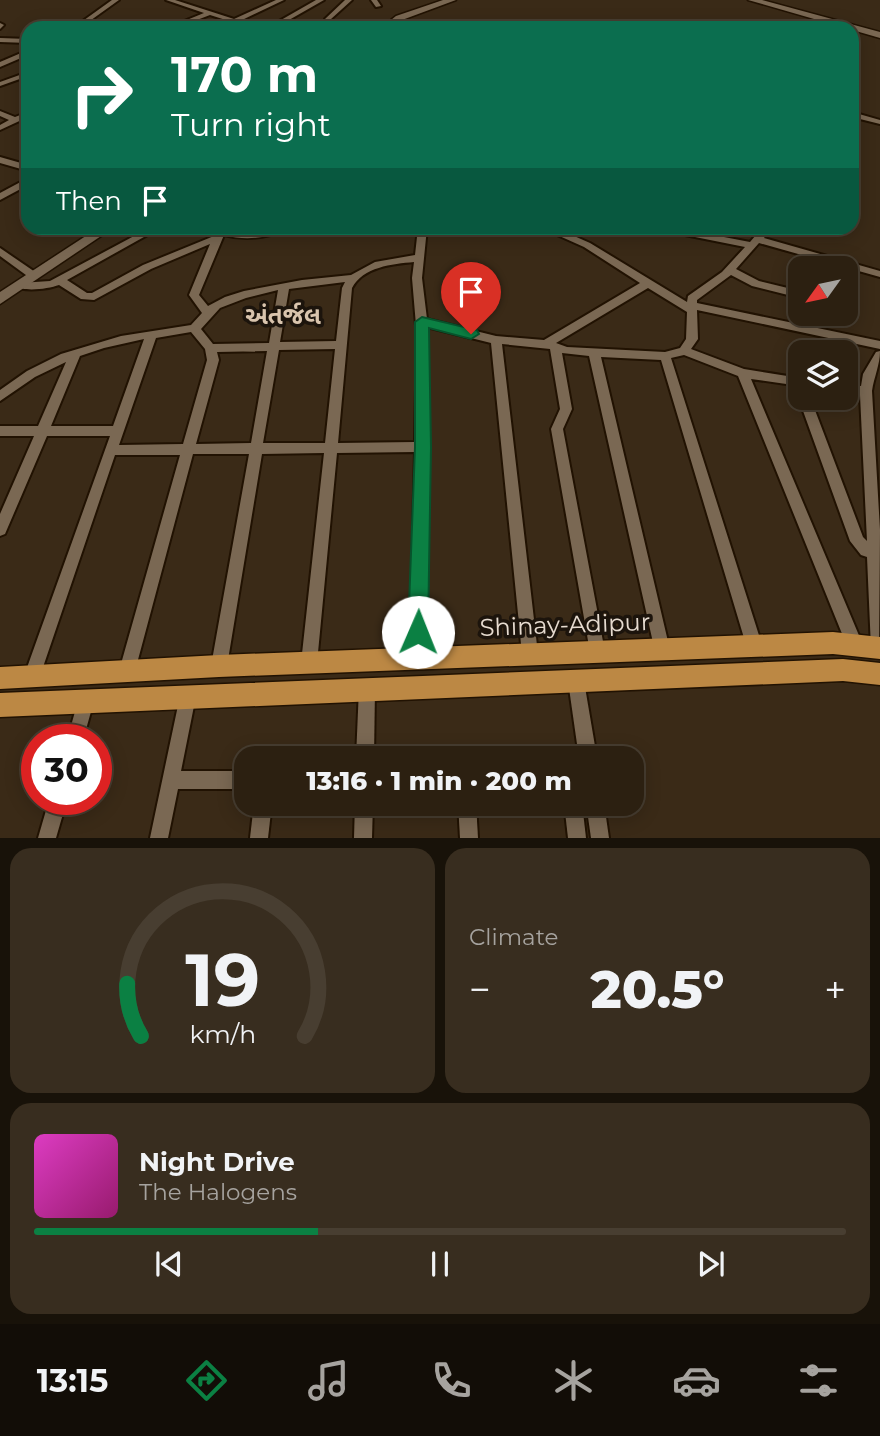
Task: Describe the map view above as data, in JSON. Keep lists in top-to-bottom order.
{
  "streets": {
    "main road": ["Shinay-Adipur"]
  },
  "districts": ["અંતર્જલ"],
  "north": "bottom left",
  "page": {
    "turn": ["170 m", "Turn right"],
    "then": "Then",
    "limit": "30",
    "trip": "13:16 · 1 min · 200 m",
    "tile": "Climate",
    "heat": ["−", "20.5°", "+"],
    "song": ["Night Drive", "The Halogens"],
    "tabs": "13:15",
    "gauge": ["19", "km/h"]
  }
}
